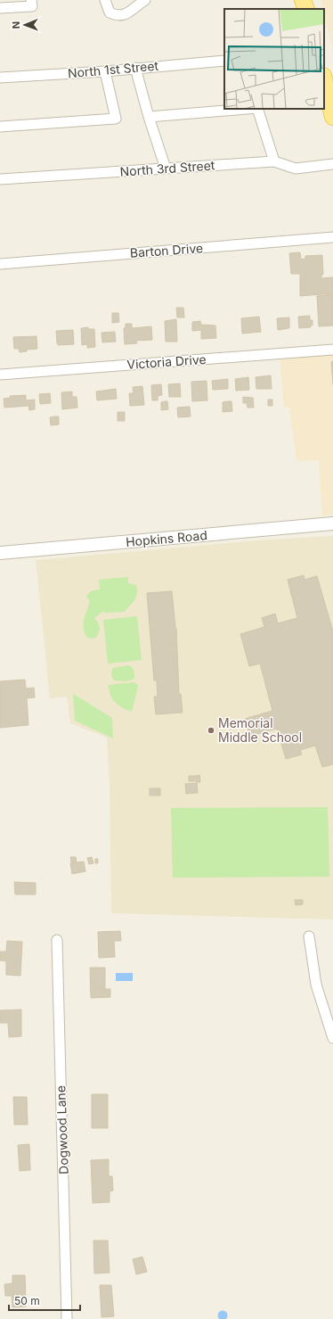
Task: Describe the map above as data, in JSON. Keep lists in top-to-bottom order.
{
  "streets": {
    "street": [
      "North 1st Street",
      "North 3rd Street",
      "Barton Drive",
      "Victoria Drive",
      "Hopkins Road",
      "Dogwood Lane"
    ]
  },
  "places": ["Memorial Middle School"],
  "scale_bar": "50 m",
  "north": "left"
}
